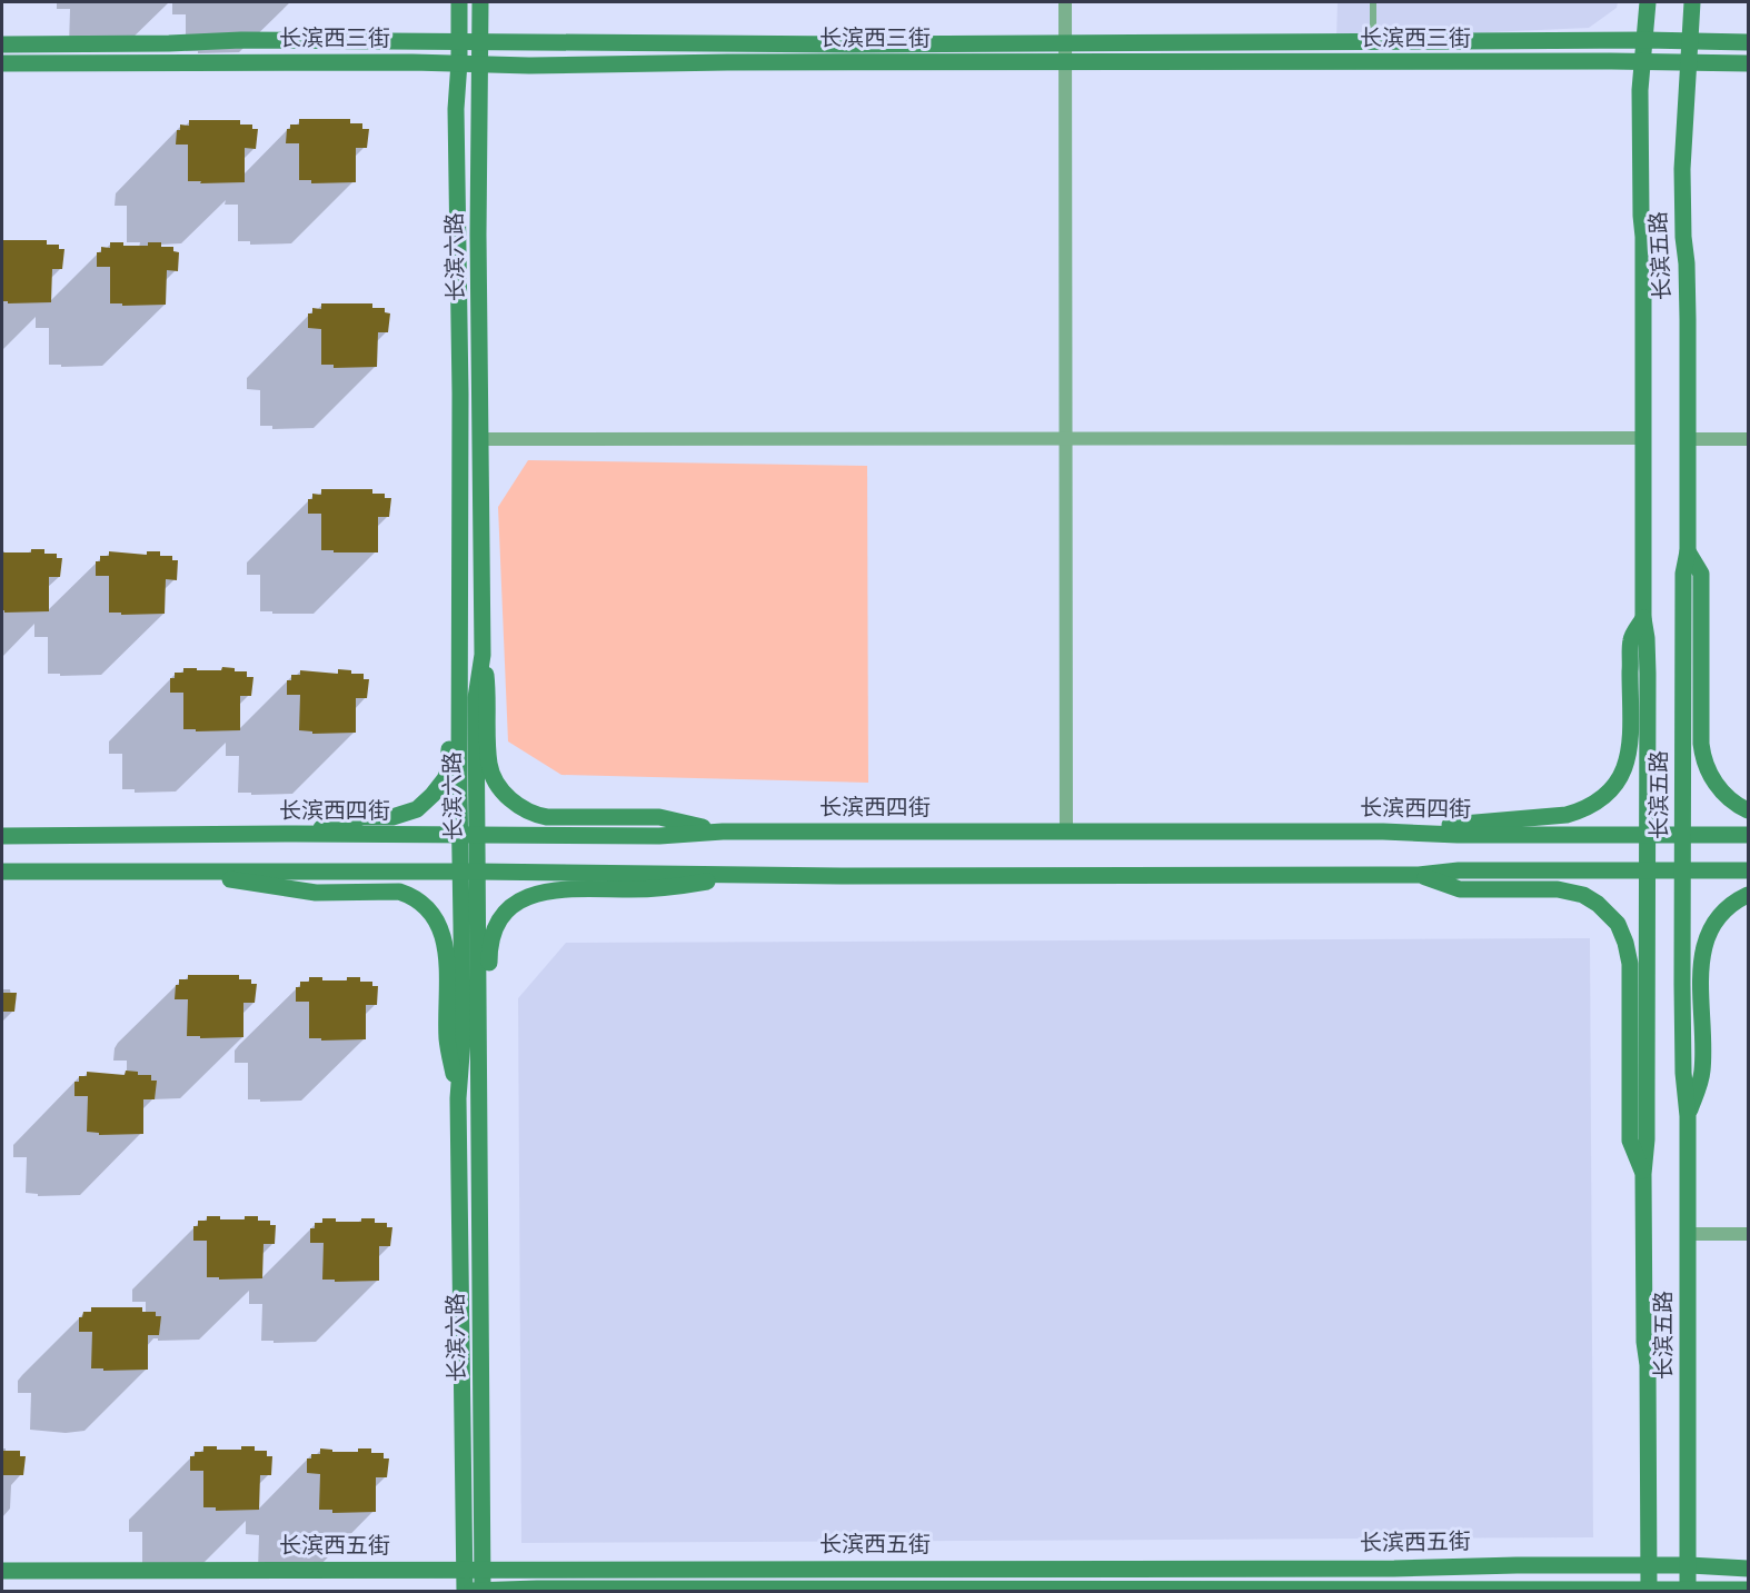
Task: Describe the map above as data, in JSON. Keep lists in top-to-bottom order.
{
  "streets": {
    "main road": [
      "长滨西三街",
      "长滨五路",
      "长滨六路",
      "长滨西四街",
      "长滨西五街"
    ]
  },
  "crossings": [
    ["长滨西三街", "长滨五路"],
    ["长滨西三街", "长滨六路"],
    ["长滨五路", "长滨西四街"],
    ["长滨五路", "长滨西五街"],
    ["长滨六路", "长滨西四街"],
    ["长滨六路", "长滨西五街"]
  ]
}
